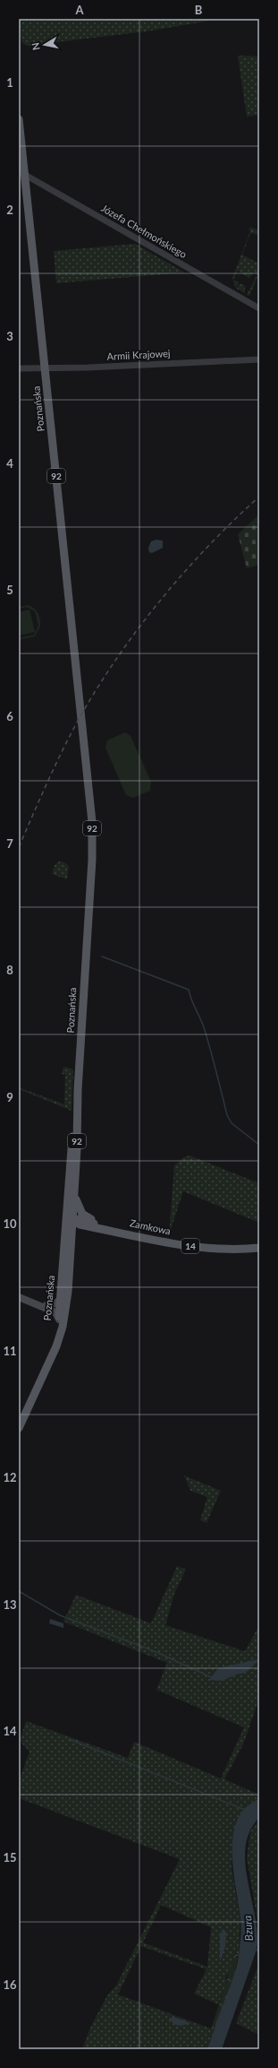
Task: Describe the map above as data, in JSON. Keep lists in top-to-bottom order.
{
  "streets": {
    "main road": [
      "Poznańska",
      "92",
      "Zamkowa",
      "14"
    ],
    "street": ["Józefa Chełmońskiego", "Armii Krajowej"]
  },
  "crossings": [
    ["Józefa Chełmońskiego", "Poznańska"],
    ["Armii Krajowej", "Poznańska"],
    ["Poznańska", "Zamkowa"]
  ],
  "water": ["Bzura"],
  "north": "left",
  "grid": {
    "columns": ["A", "B"],
    "rows": [
      "1",
      "2",
      "3",
      "4",
      "5",
      "6",
      "7",
      "8",
      "9",
      "10",
      "11",
      "12",
      "13",
      "14",
      "15",
      "16"
    ]
  }
}
